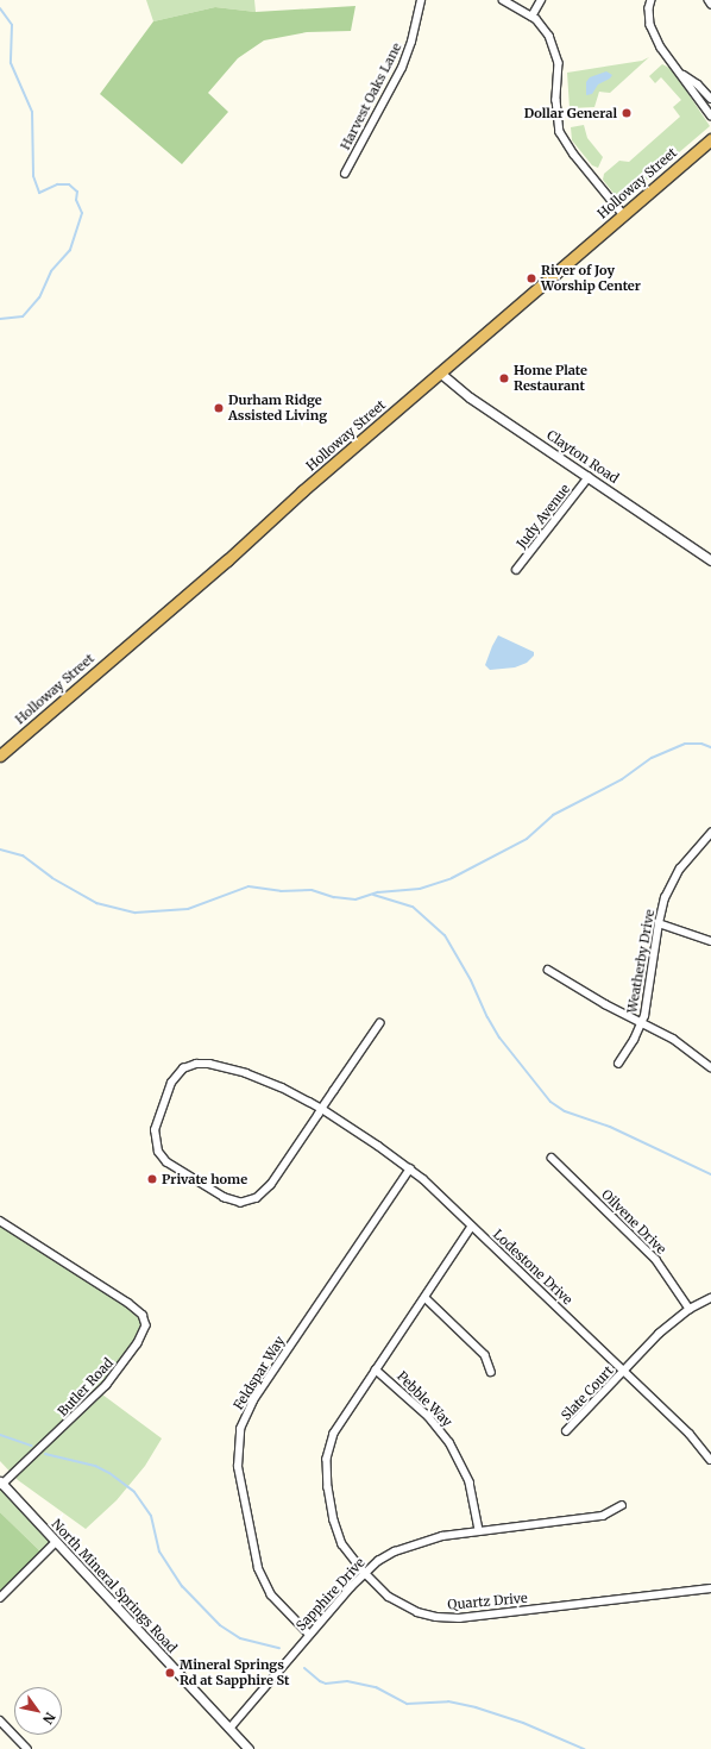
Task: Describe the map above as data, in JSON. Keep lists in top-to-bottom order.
{
  "streets": {
    "highway": ["Holloway Street"],
    "street": [
      "Harvest Oaks Lane",
      "Clayton Road",
      "Judy Avenue",
      "Weatherby Drive",
      "Oilvene Drive",
      "Lodestone Drive",
      "Feldspar Way",
      "Butler Road",
      "Slate Court",
      "Pebble Way",
      "North Mineral Springs Road",
      "Sapphire Drive",
      "Quartz Drive"
    ]
  },
  "crossings": [
    ["Holloway Street", "Clayton Road"],
    ["Clayton Road", "Judy Avenue"],
    ["Oilvene Drive", "Slate Court"],
    ["Lodestone Drive", "Feldspar Way"],
    ["Lodestone Drive", "Slate Court"],
    ["Lodestone Drive", "Quartz Drive"],
    ["Feldspar Way", "Sapphire Drive"],
    ["Butler Road", "North Mineral Springs Road"],
    ["Pebble Way", "Sapphire Drive"],
    ["Pebble Way", "Quartz Drive"],
    ["North Mineral Springs Road", "Sapphire Drive"],
    ["Sapphire Drive", "Quartz Drive"]
  ],
  "places": [
    "Dollar General",
    "River of Joy Worship Center",
    "Home Plate Restaurant",
    "Durham Ridge Assisted Living",
    "Private home",
    "Mineral Springs Rd at Sapphire St"
  ],
  "north": "bottom right"
}
